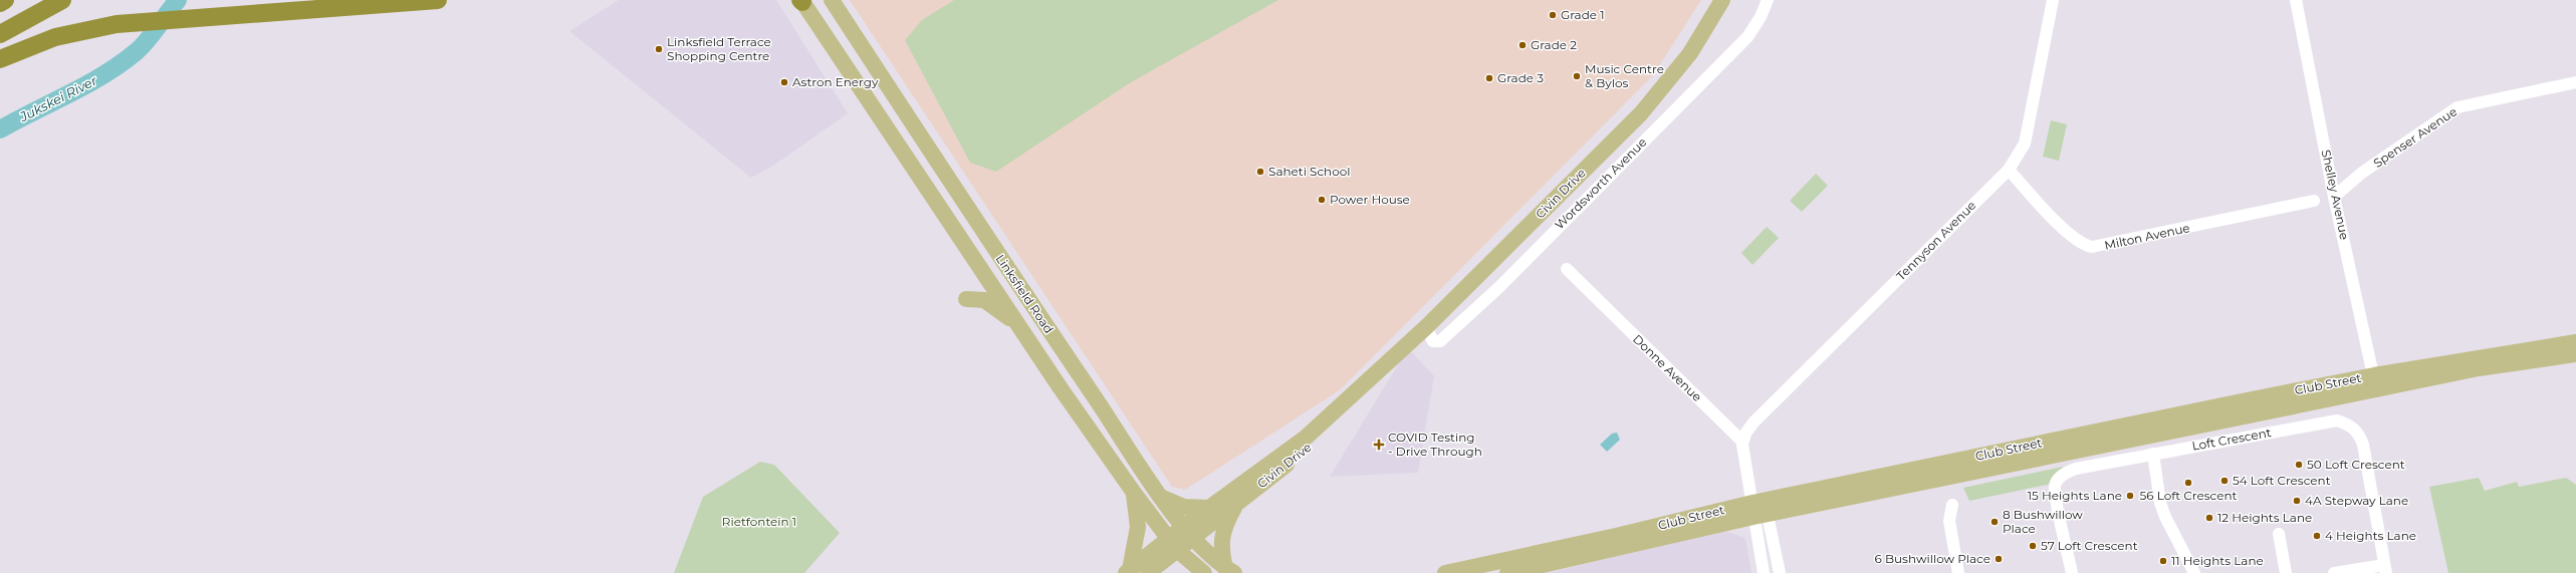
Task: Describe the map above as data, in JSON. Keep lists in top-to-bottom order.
{
  "streets": {
    "main road": ["Civin Drive", "Linksfield Road", "Club Street"],
    "street": [
      "Spenser Avenue",
      "Wordsworth Avenue",
      "Shelley Avenue",
      "Milton Avenue",
      "Tennyson Avenue",
      "Donne Avenue",
      "Loft Crescent"
    ]
  },
  "crossings": [
    ["Spenser Avenue", "Shelley Avenue"],
    ["Wordsworth Avenue", "Civin Drive"],
    ["Civin Drive", "Linksfield Road"],
    ["Shelley Avenue", "Club Street"],
    ["Milton Avenue", "Tennyson Avenue"],
    ["Tennyson Avenue", "Donne Avenue"]
  ],
  "water": ["Jukskei River"],
  "parks": ["Rietfontein 1"],
  "places": {
    "other": [
      "Grade 1",
      "Grade 2",
      "Linksfield Terrace Shopping Centre",
      "Music Centre & Bylos",
      "Grade 3",
      "Astron Energy",
      "Saheti School",
      "Power House",
      "50 Loft Crescent",
      "54 Loft Crescent",
      "56 Loft Crescent",
      "15 Heights Lane",
      "4A Stepway Lane",
      "12 Heights Lane",
      "8 Bushwillow Place",
      "4 Heights Lane",
      "57 Loft Crescent",
      "6 Bushwillow Place",
      "11 Heights Lane"
    ],
    "health": ["COVID Testing - Drive Through"]
  }
}
